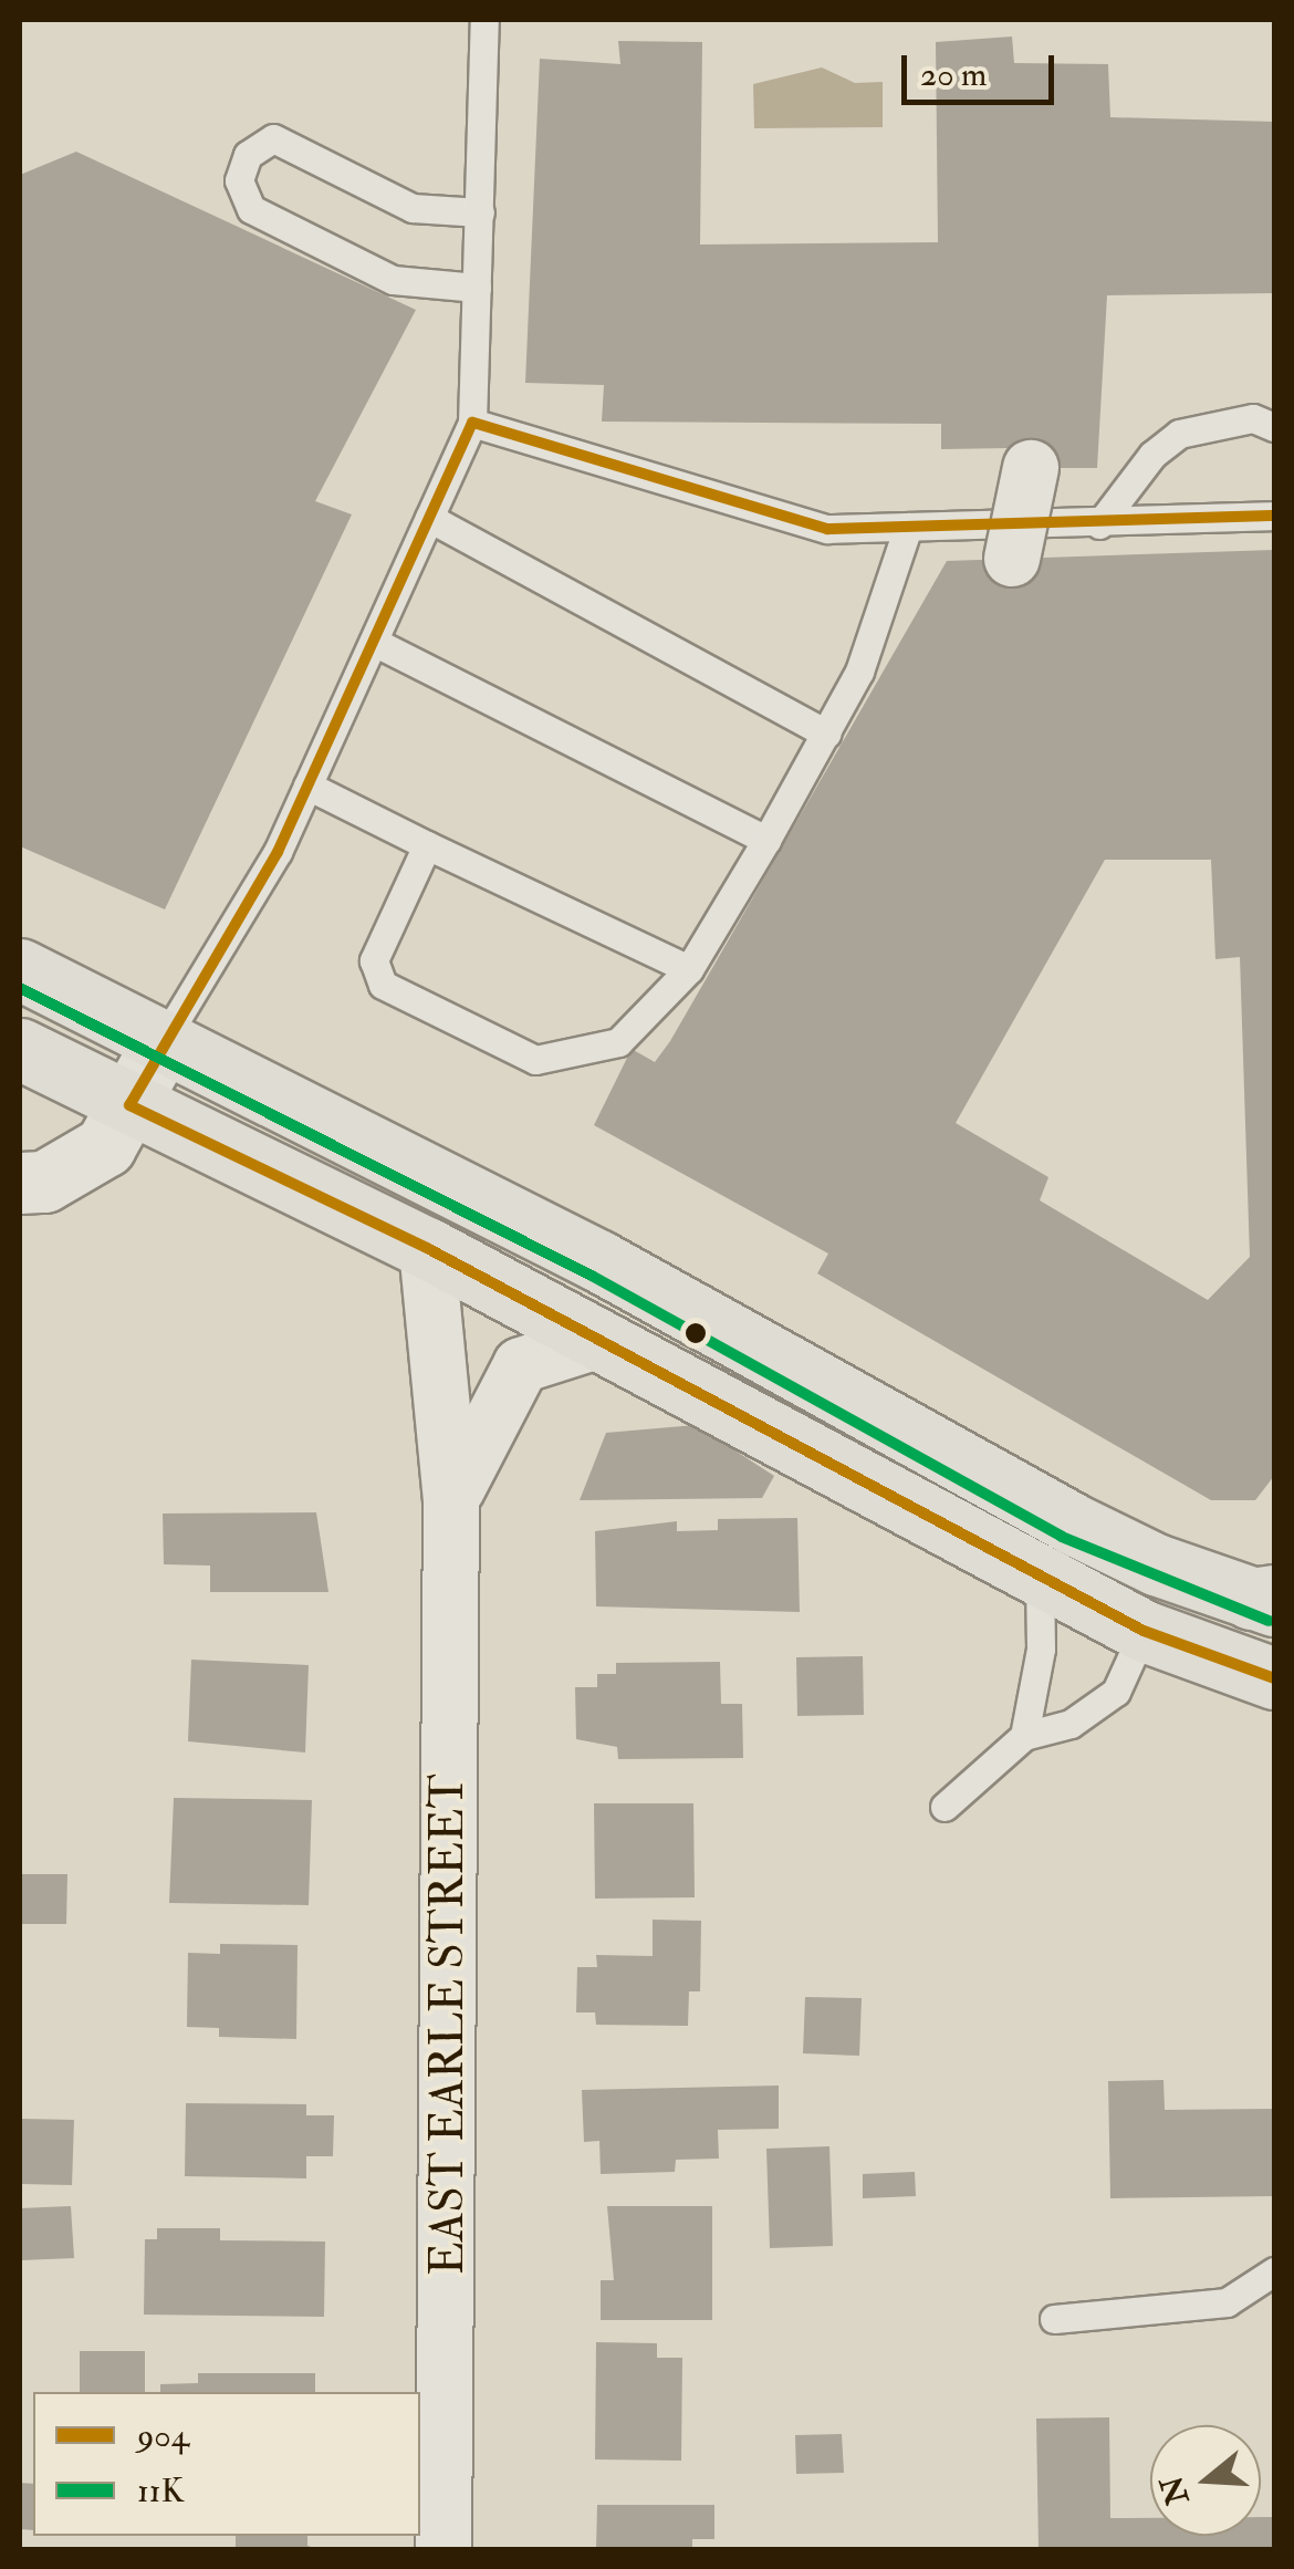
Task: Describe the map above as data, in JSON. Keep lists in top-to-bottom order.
{
  "streets": {
    "street": ["EAST EARLE STREET"]
  },
  "lines": ["transit line 904", "transit line 11K"],
  "legend": ["904", "11K"],
  "scale_bar": "20 m",
  "north": "left"
}
